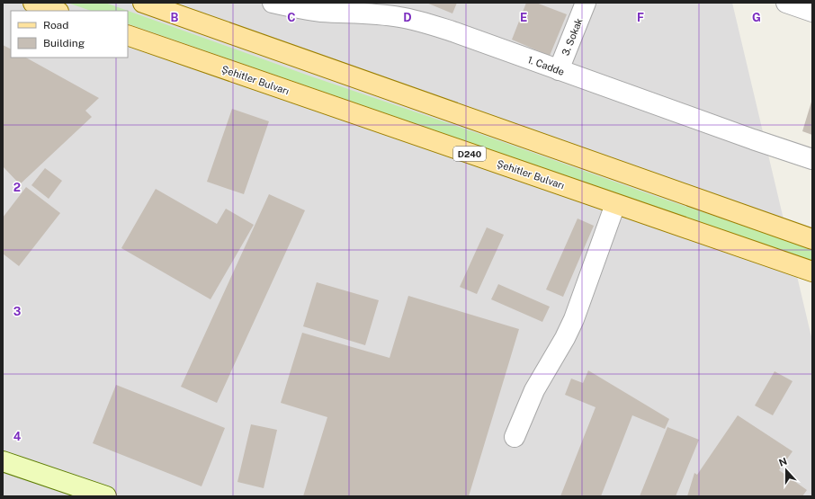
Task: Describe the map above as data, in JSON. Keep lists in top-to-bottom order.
{
  "streets": {
    "main road": ["Şehitler Bulvarı", "D240"],
    "street": ["3. Sokak", "1. Cadde"]
  },
  "crossings": [
    ["3. Sokak", "1. Cadde"]
  ],
  "legend": ["Road", "Building"],
  "north": "top",
  "grid": {
    "columns": [
      "B",
      "C",
      "D",
      "E",
      "F",
      "G"
    ],
    "rows": ["2", "3", "4"]
  }
}
